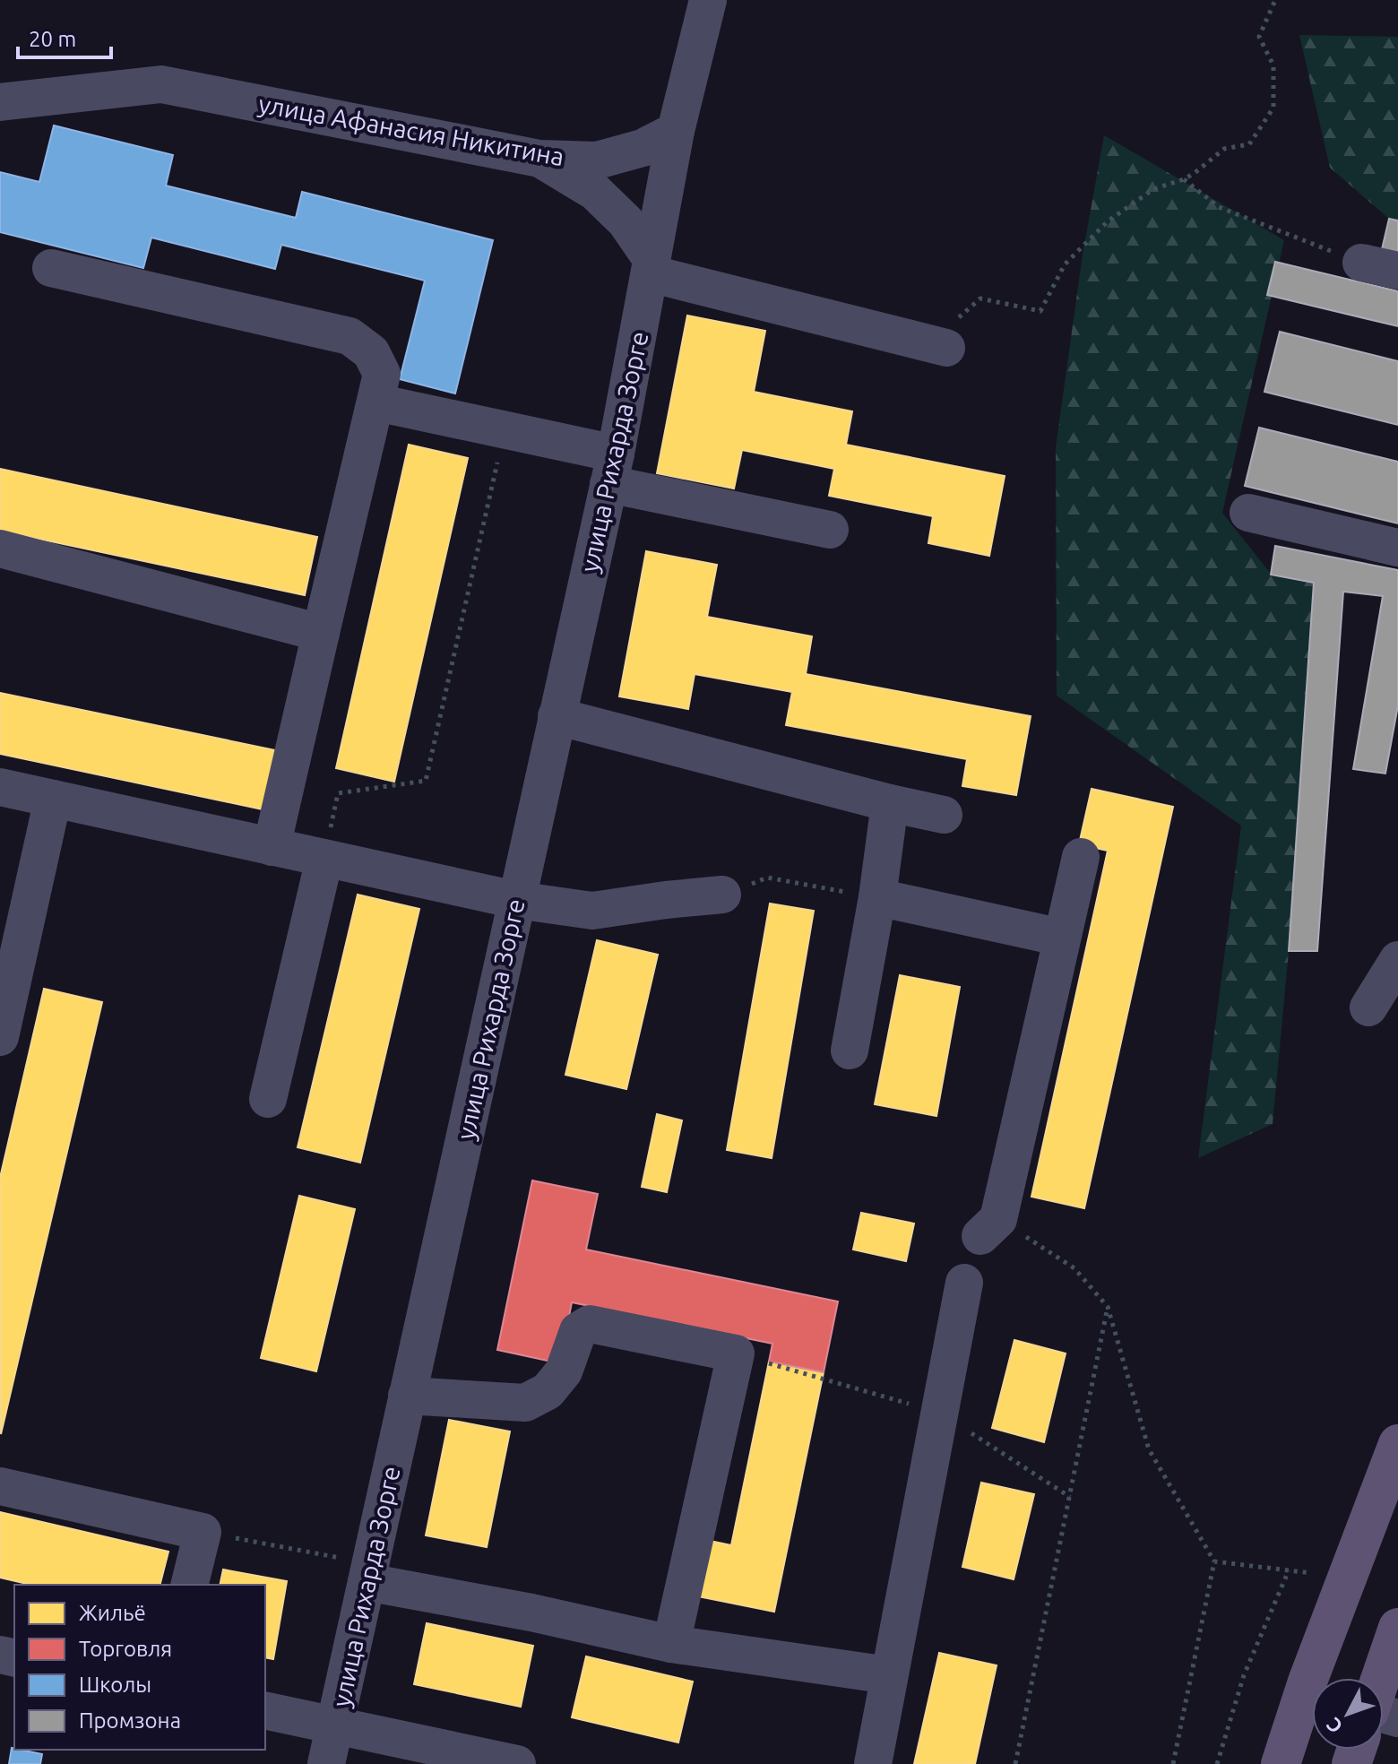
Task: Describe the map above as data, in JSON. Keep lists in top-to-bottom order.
{
  "streets": {
    "street": ["улица Афанасия Никитина", "улица Рихарда Зорге"]
  },
  "legend": [
    "Жильё",
    "Торговля",
    "Школы",
    "Промзона"
  ],
  "scale_bar": "20 m",
  "north": "bottom left"
}
